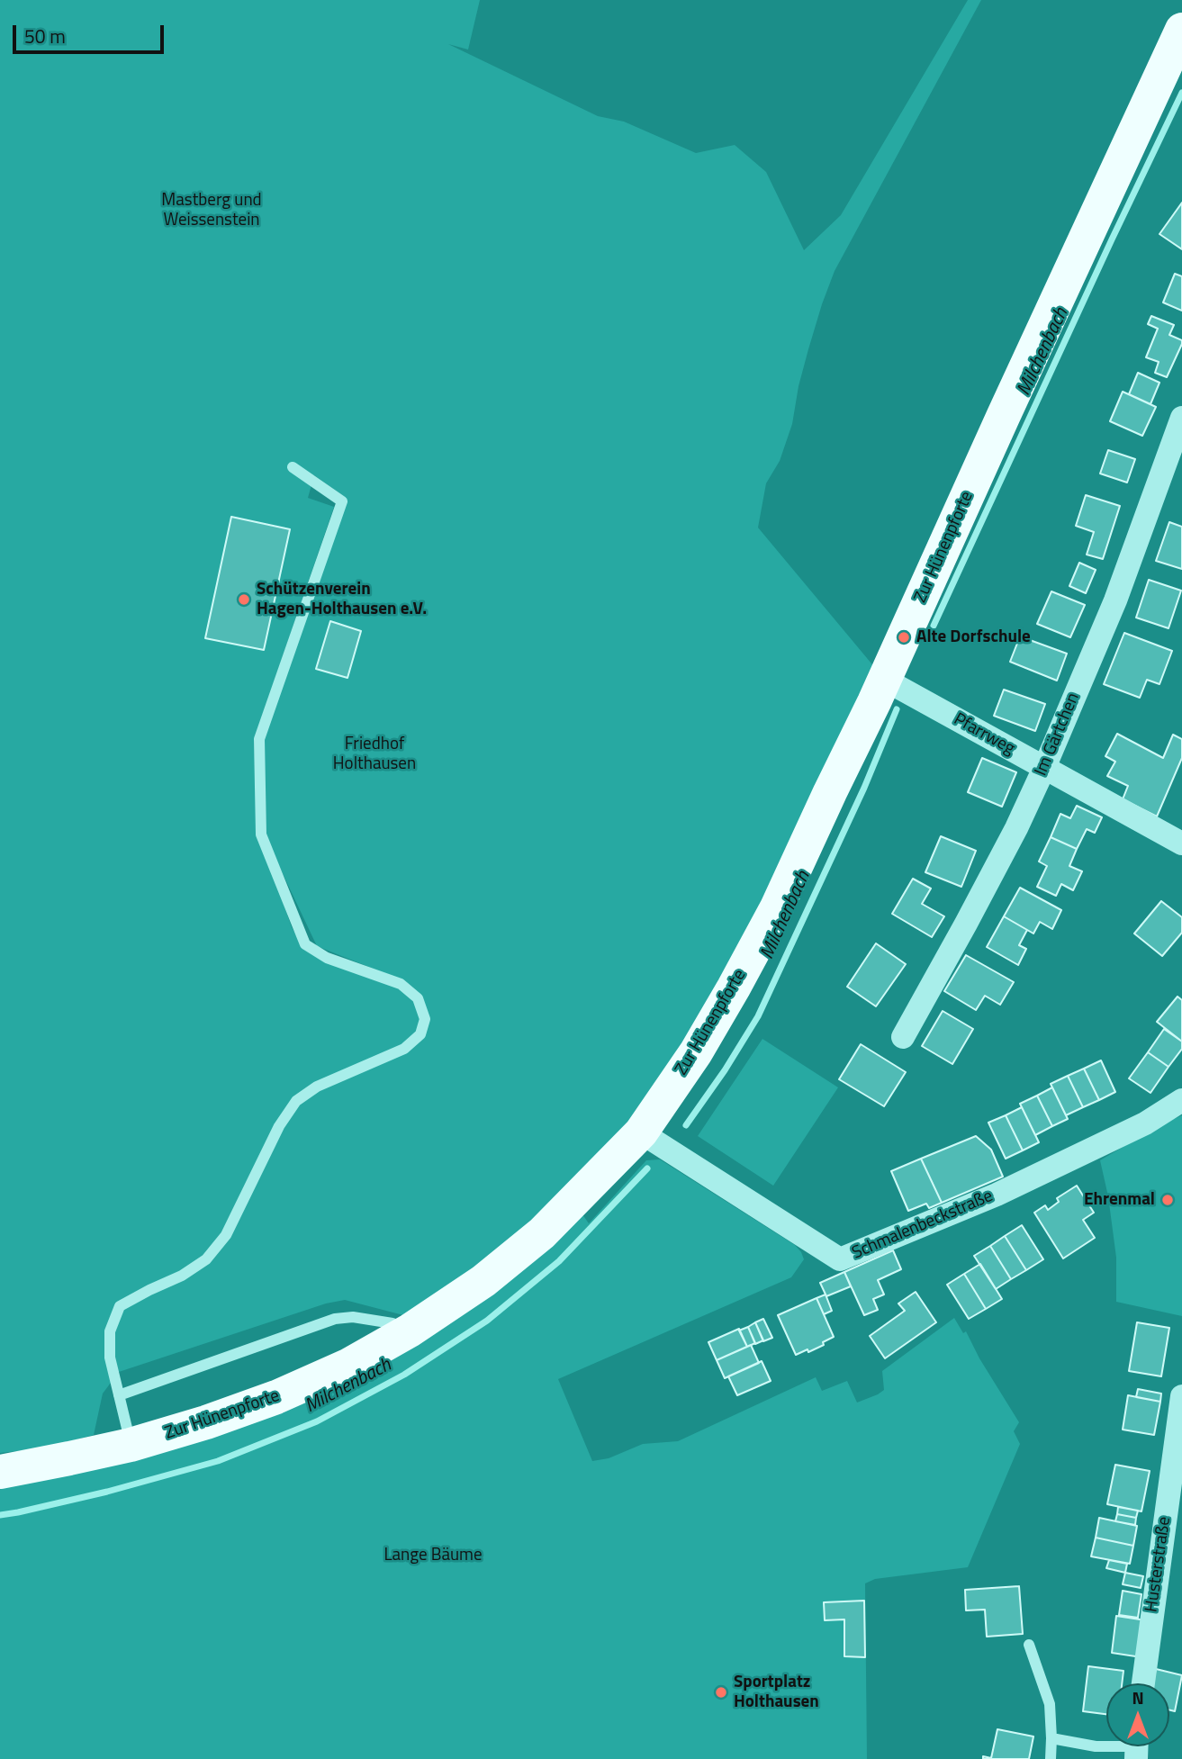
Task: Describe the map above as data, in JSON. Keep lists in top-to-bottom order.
{
  "streets": {
    "main road": ["Zur Hünenpforte"],
    "street": [
      "Pfarrweg",
      "Im Gärtchen",
      "Schmalenbeckstraße",
      "Husterstraße"
    ]
  },
  "crossings": [
    ["Zur Hünenpforte", "Pfarrweg"],
    ["Zur Hünenpforte", "Schmalenbeckstraße"],
    ["Pfarrweg", "Im Gärtchen"]
  ],
  "water": ["Milchenbach"],
  "parks": ["Mastberg und Weissenstein", "Friedhof Holthausen", "Lange Bäume"],
  "places": [
    "Schützenverein Hagen-Holthausen e.V.",
    "Alte Dorfschule",
    "Ehrenmal",
    "Sportplatz Holthausen"
  ],
  "scale_bar": "50 m",
  "north": "top"
}
